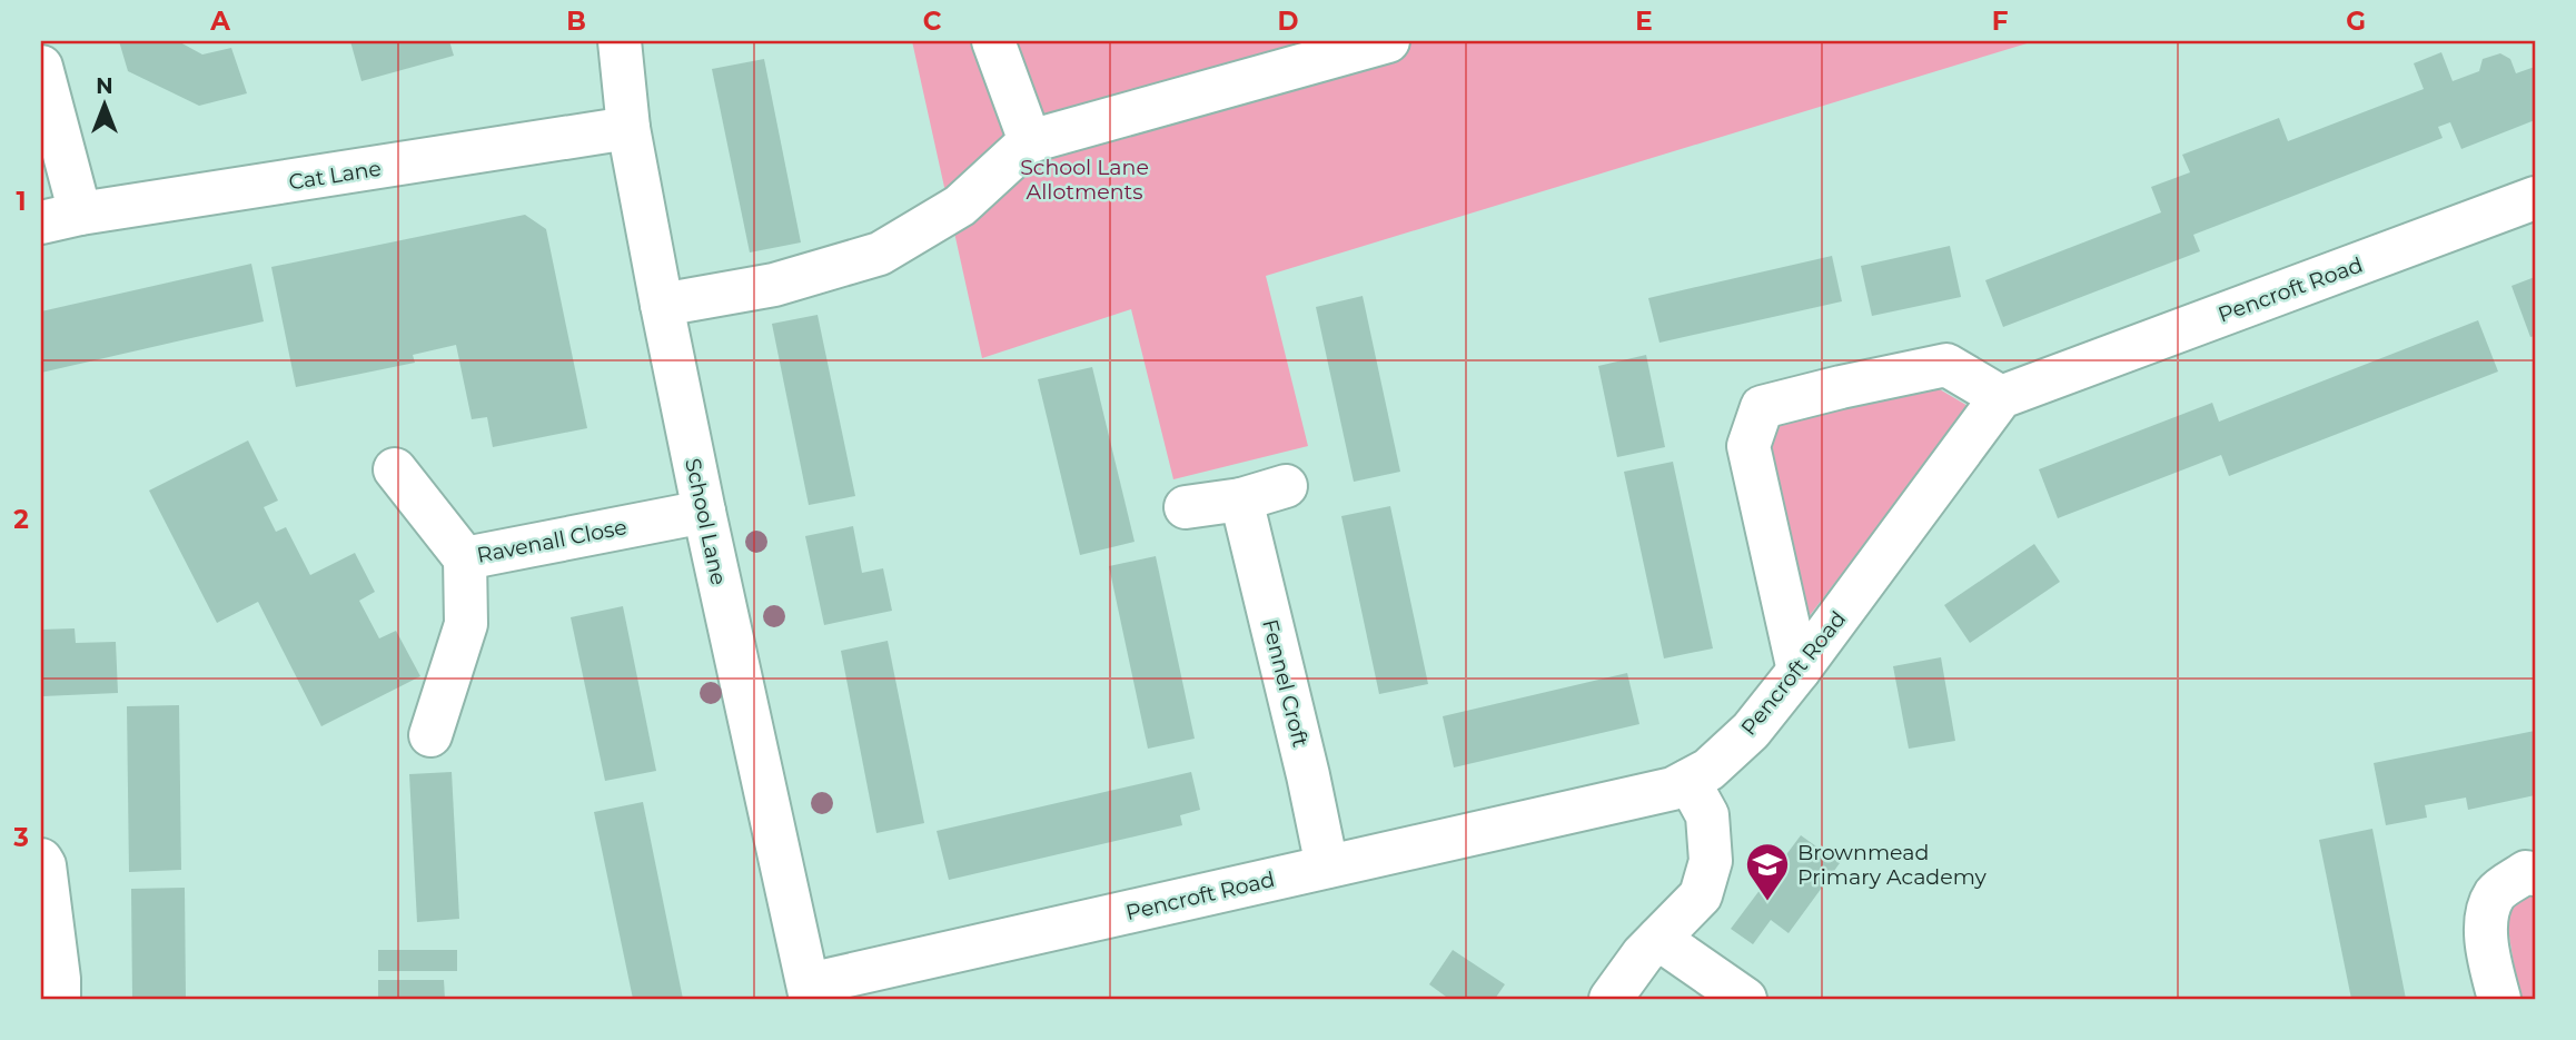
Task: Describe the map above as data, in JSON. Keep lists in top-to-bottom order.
{
  "streets": {
    "street": [
      "Cat Lane",
      "Pencroft Road",
      "School Lane",
      "Ravenall Close",
      "Fennel Croft"
    ]
  },
  "crossings": [
    ["Cat Lane", "School Lane"],
    ["Pencroft Road", "School Lane"],
    ["Pencroft Road", "Fennel Croft"],
    ["School Lane", "Ravenall Close"]
  ],
  "parks": ["School Lane Allotments"],
  "places": {
    "school or university": ["Brownmead Primary Academy"]
  },
  "north": "top",
  "grid": {
    "columns": [
      "A",
      "B",
      "C",
      "D",
      "E",
      "F",
      "G"
    ],
    "rows": ["1", "2", "3"]
  }
}
